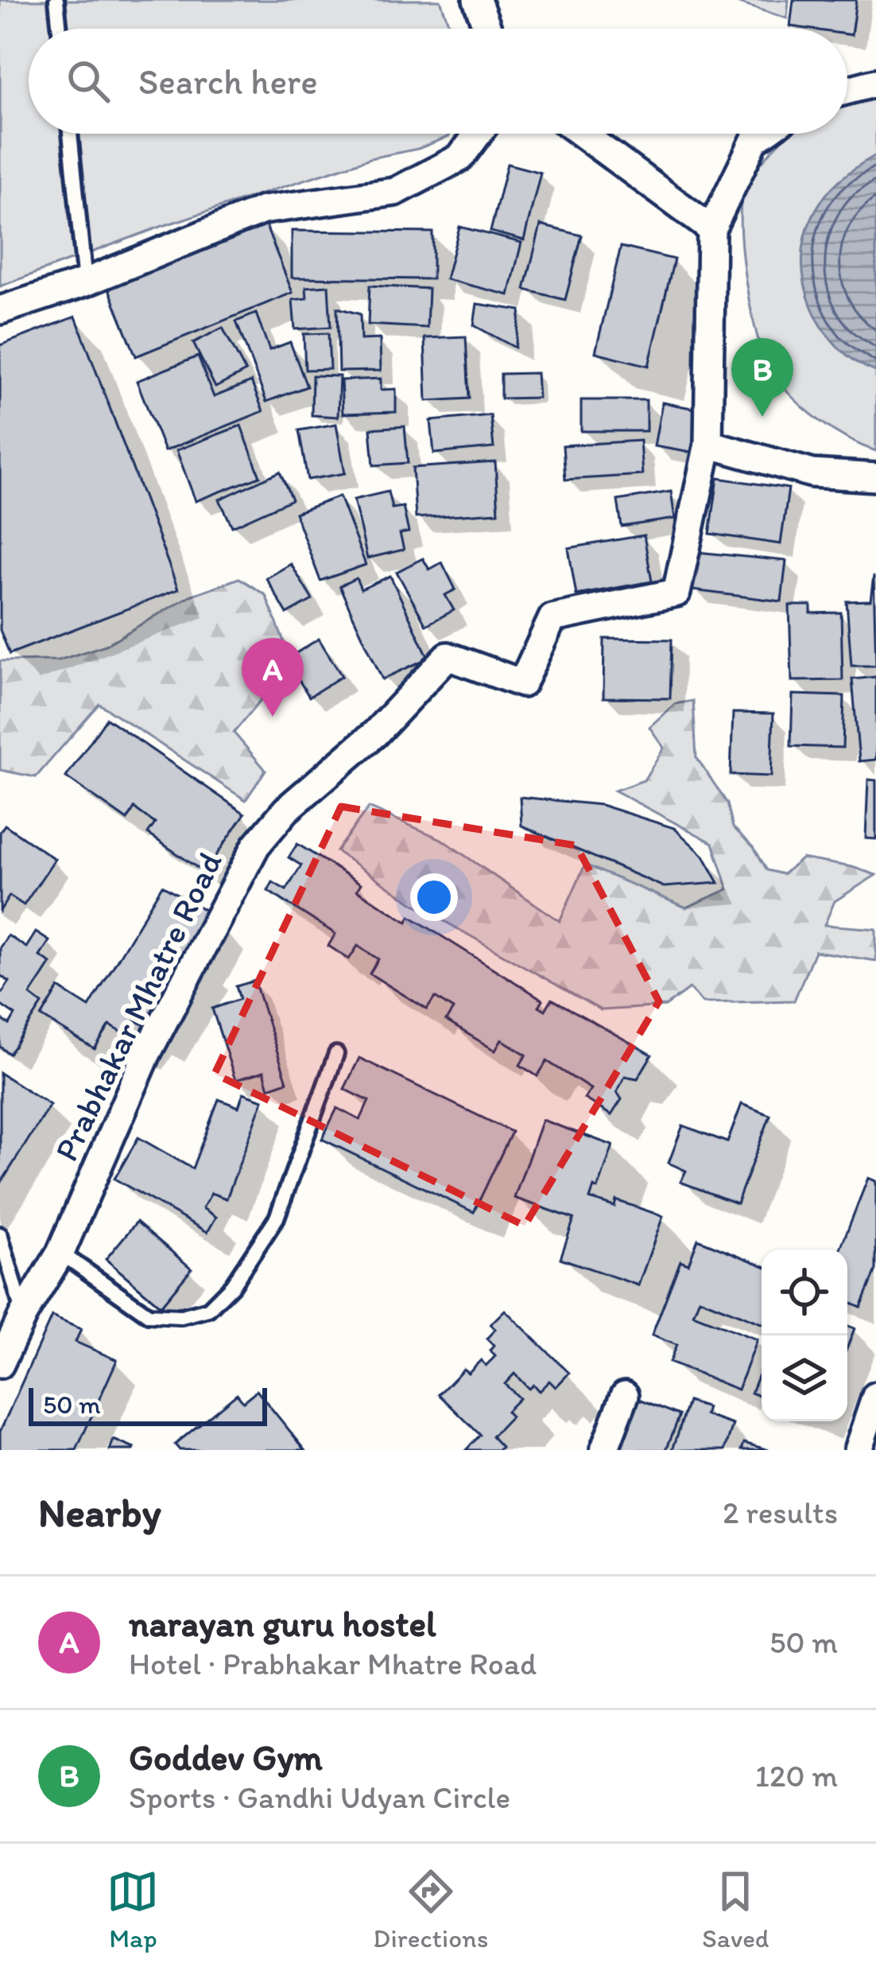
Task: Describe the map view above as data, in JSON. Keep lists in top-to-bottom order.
{
  "streets": {
    "street": ["Prabhakar Mhatre Road"]
  },
  "scale_bar": "50 m",
  "page": {
    "search": "Search here",
    "pins": ["B", "A"],
    "scale": "50 m",
    "heading": ["Nearby", "2 results"],
    "list": [
      {
        "mark": "A",
        "name": "narayan guru hostel",
        "note": "Hotel · Prabhakar Mhatre Road",
        "value": "50 m"
      },
      {
        "mark": "B",
        "name": "Goddev Gym",
        "note": "Sports · Gandhi Udyan Circle",
        "value": "120 m"
      }
    ],
    "nav": ["Map", "Directions", "Saved"]
  }
}
